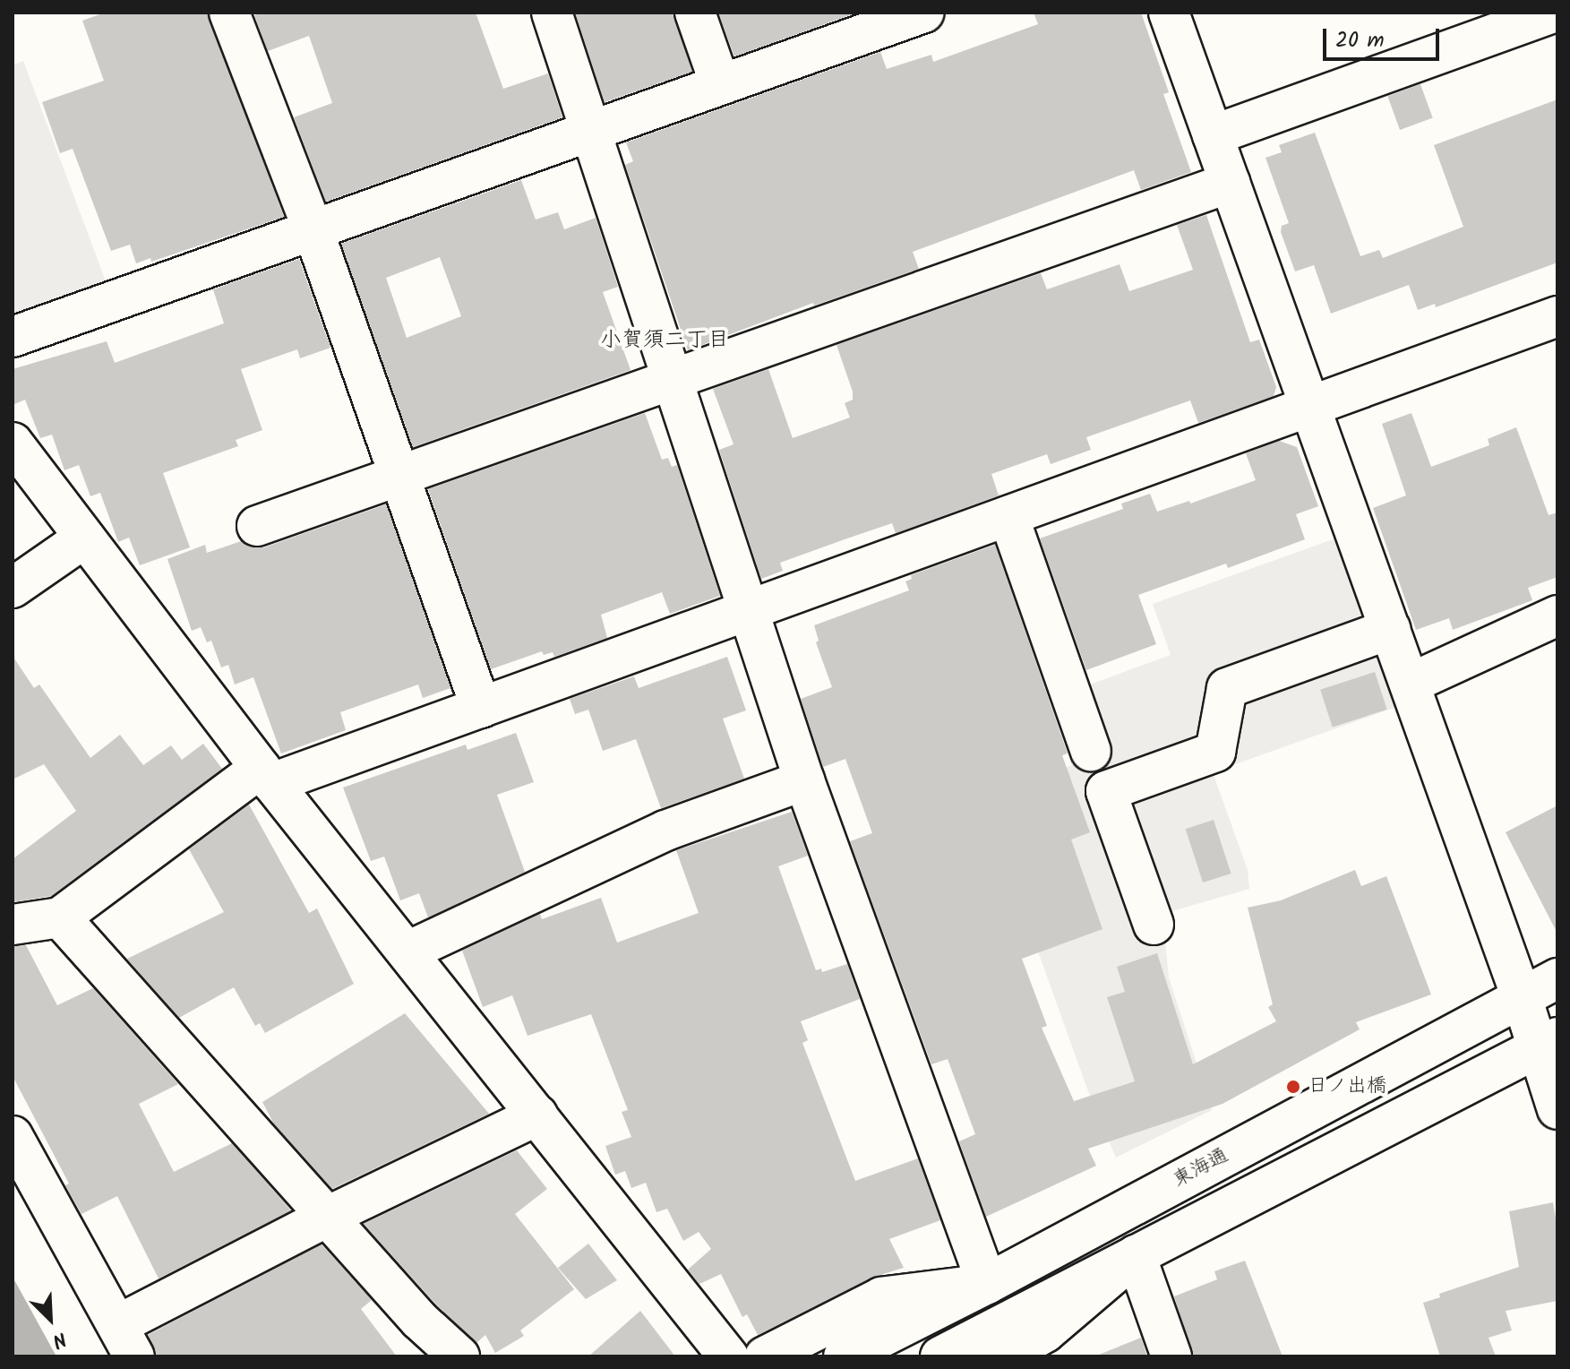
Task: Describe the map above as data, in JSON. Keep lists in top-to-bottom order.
{
  "streets": {
    "street": ["東海通"]
  },
  "districts": ["小賀須二丁目"],
  "places": ["日ノ出橋"],
  "scale_bar": "20 m",
  "north": "bottom right"
}
